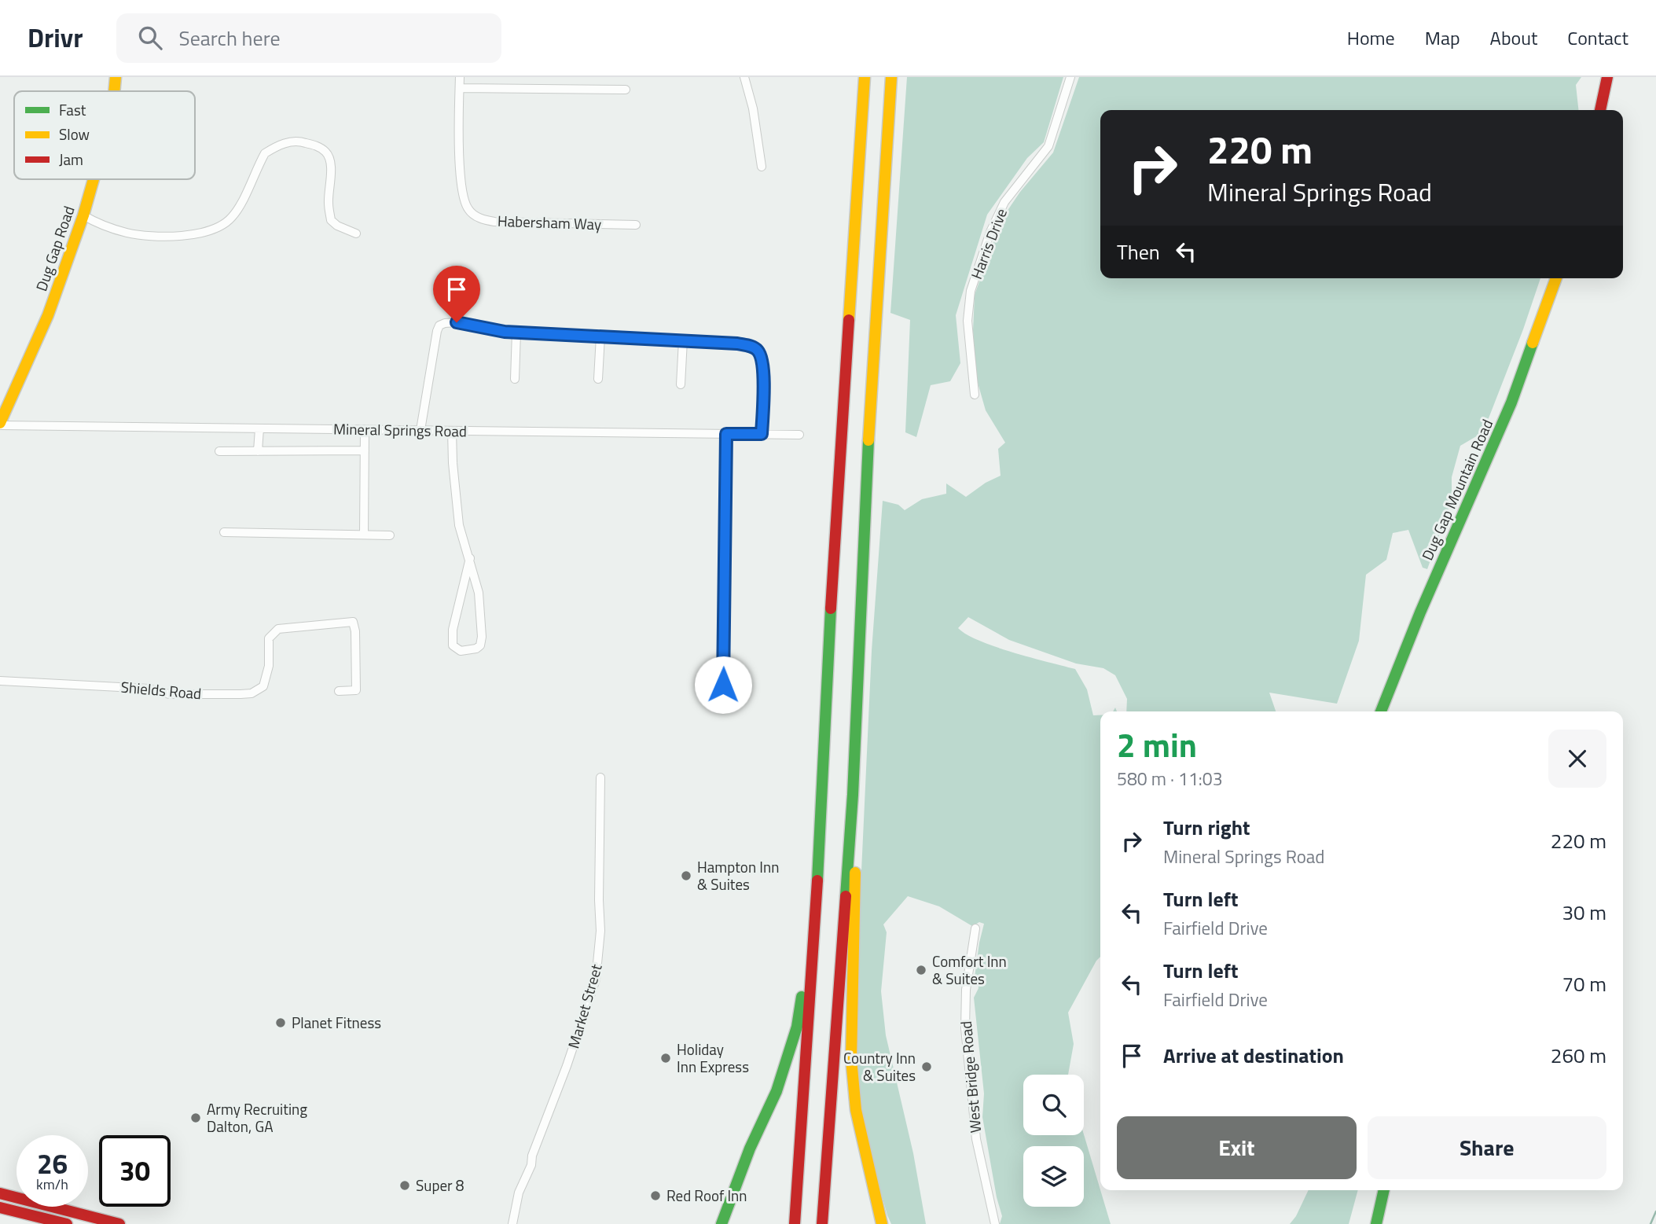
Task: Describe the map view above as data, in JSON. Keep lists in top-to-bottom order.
{
  "streets": {
    "main road": ["Dug Gap Road", "Dug Gap Mountain Road"],
    "street": [
      "Habersham Way",
      "Harris Drive",
      "Mineral Springs Road",
      "Shields Road",
      "Market Street",
      "West Bridge Road"
    ]
  },
  "crossings": [
    ["Dug Gap Road", "Mineral Springs Road"]
  ],
  "places": [
    "Hampton Inn & Suites",
    "Comfort Inn & Suites",
    "Planet Fitness",
    "Holiday Inn Express",
    "Country Inn & Suites",
    "Army Recruiting Dalton, GA",
    "Super 8",
    "Red Roof Inn"
  ],
  "legend": ["Fast", "Slow", "Jam"],
  "page": {
    "header": "Drivr",
    "search": "Search here",
    "nav": [
      "Home",
      "Map",
      "About",
      "Contact"
    ],
    "turn": ["220 m", "Mineral Springs Road"],
    "then": "Then",
    "heading": ["2 min", "580 m · 11:03"],
    "list": [
      {
        "name": "Turn right",
        "note": "Mineral Springs Road",
        "value": "220 m"
      },
      {
        "name": "Turn left",
        "note": "Fairfield Drive",
        "value": "30 m"
      },
      {
        "name": "Turn left",
        "note": "Fairfield Drive",
        "value": "70 m"
      },
      {
        "name": "Arrive at destination",
        "value": "260 m"
      }
    ],
    "buttons": ["Exit", "Share"],
    "speed": "26 km/h",
    "limit": "30"
  }
}
